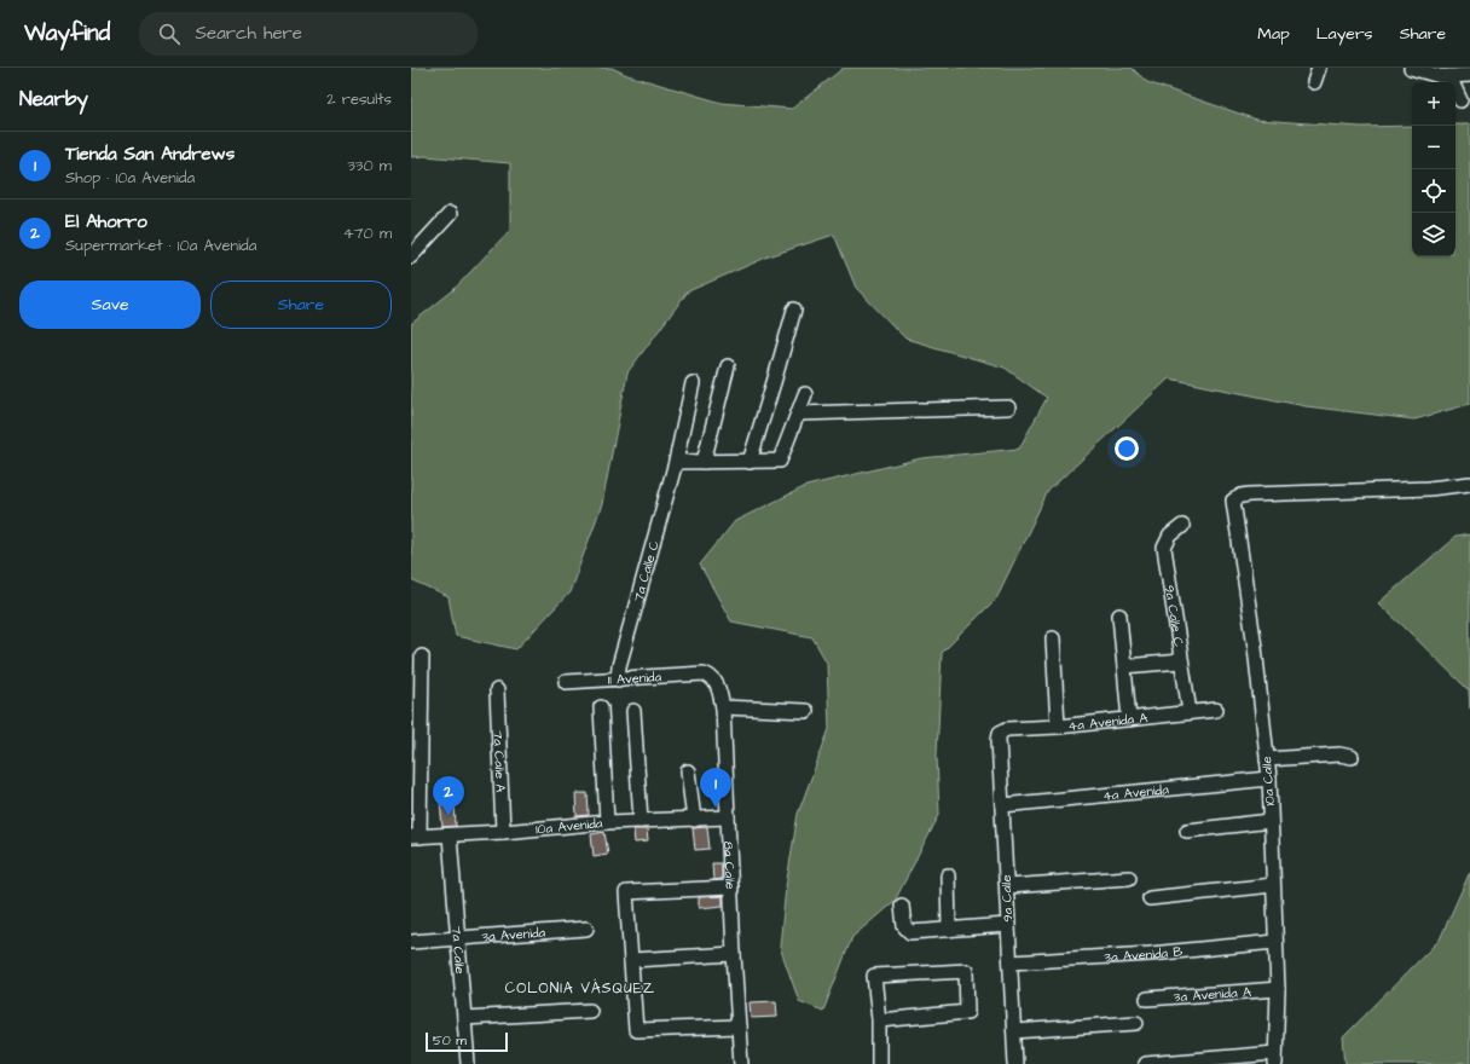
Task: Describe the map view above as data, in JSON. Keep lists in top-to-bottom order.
{
  "streets": {
    "street": [
      "7a Calle C",
      "9a Calle C",
      "11 Avenida",
      "4a Avenida A",
      "7a Calle A",
      "10a Calle",
      "4a Avenida",
      "10a Avenida",
      "8a Calle",
      "9a Calle",
      "3a Avenida",
      "7a Calle",
      "3a Avenida B",
      "3a Avenida A"
    ]
  },
  "crossings": [
    ["7a Calle C", "11 Avenida"],
    ["9a Calle C", "4a Avenida A"],
    ["11 Avenida", "8a Calle"],
    ["4a Avenida A", "9a Calle"],
    ["7a Calle A", "10a Avenida"],
    ["10a Calle", "4a Avenida"],
    ["10a Calle", "3a Avenida B"],
    ["10a Calle", "3a Avenida A"],
    ["4a Avenida", "9a Calle"],
    ["10a Avenida", "8a Calle"],
    ["10a Avenida", "7a Calle"],
    ["9a Calle", "3a Avenida B"],
    ["3a Avenida", "7a Calle"]
  ],
  "districts": ["COLONIA VÁSQUEZ"],
  "scale_bar": "50 m",
  "page": {
    "header": "Wayfind",
    "search": "Search here",
    "nav": ["Map", "Layers", "Share"],
    "heading": ["Nearby", "2 results"],
    "map_buttons": ["+", "−"],
    "list": [
      {
        "mark": "1",
        "name": "Tienda San Andrews",
        "note": "Shop · 10a Avenida",
        "value": "330 m"
      },
      {
        "mark": "2",
        "name": "El Ahorro",
        "note": "Supermarket · 10a Avenida",
        "value": "470 m"
      }
    ],
    "buttons": ["Save", "Share"],
    "pins": ["1", "2"],
    "scale": "50 m"
  }
}
